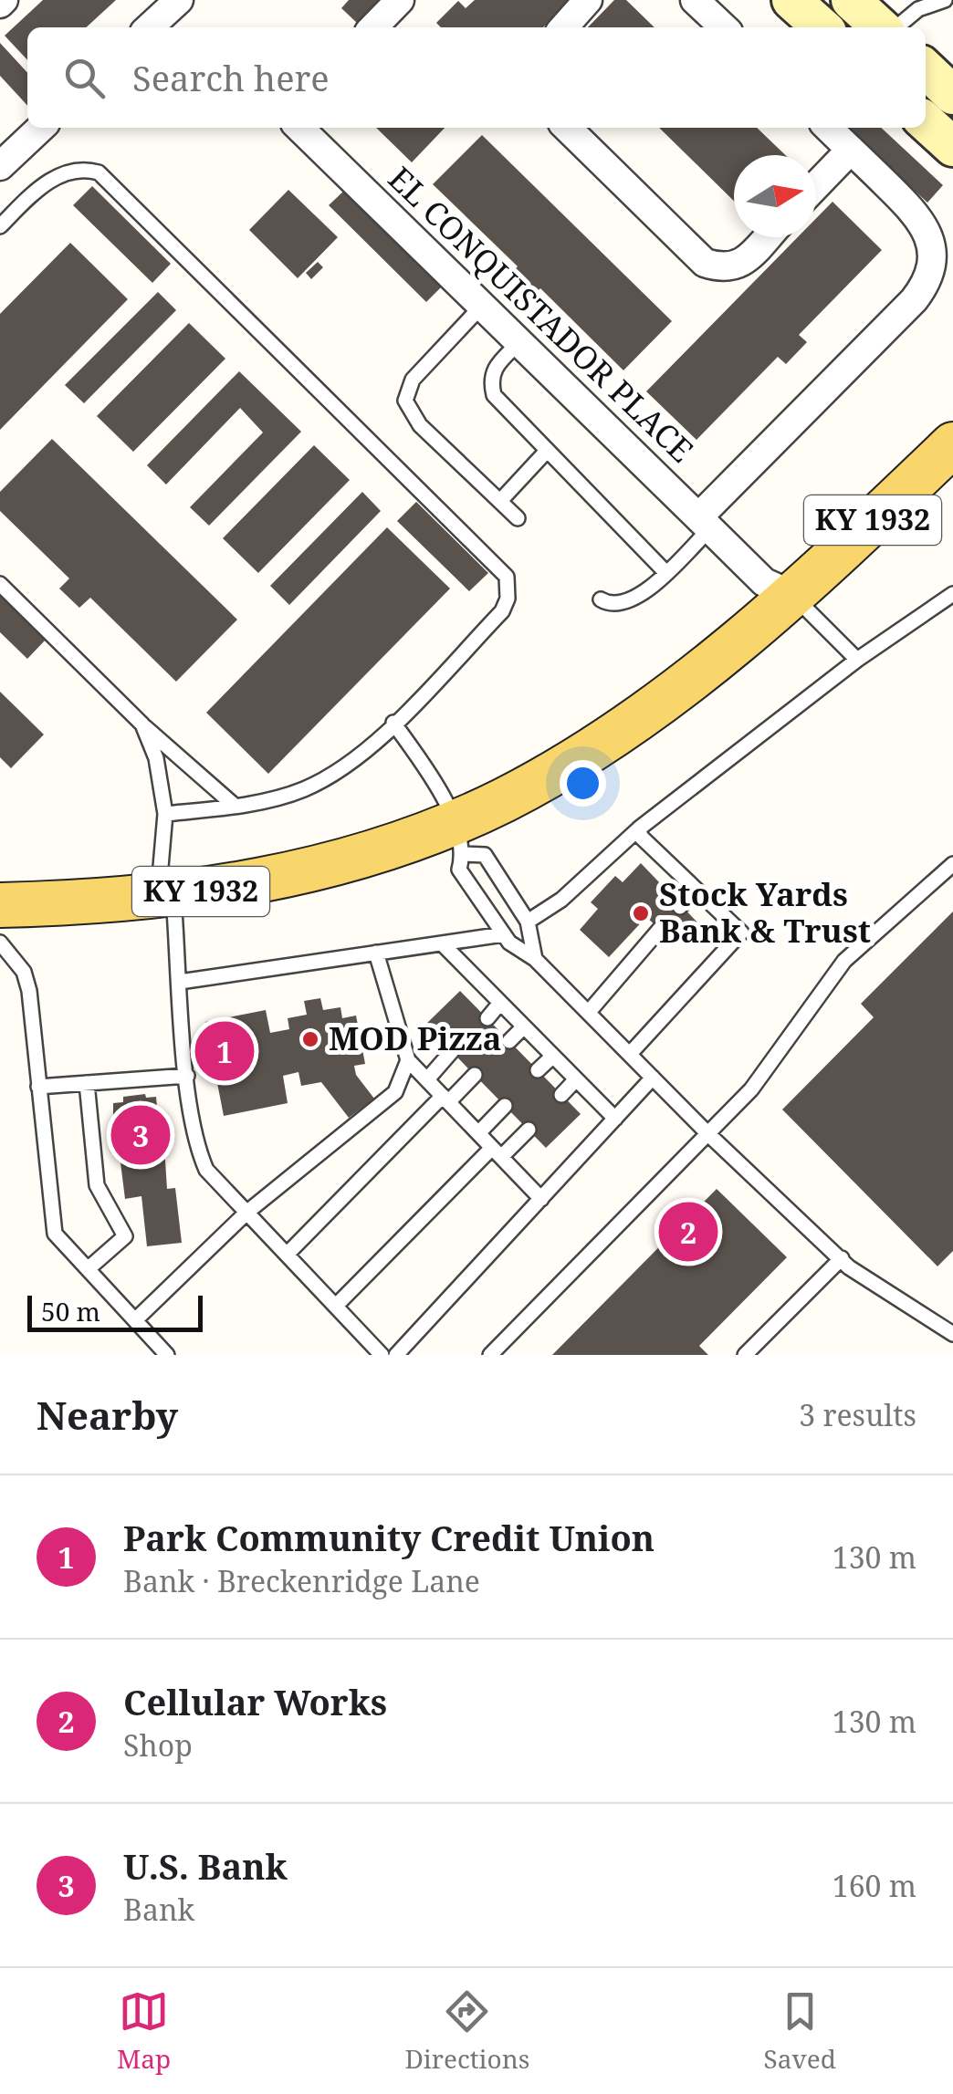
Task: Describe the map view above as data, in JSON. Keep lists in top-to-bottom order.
{
  "streets": {
    "main road": ["KY 1932"],
    "street": ["EL CONQUISTADOR PLACE"]
  },
  "crossings": [
    ["EL CONQUISTADOR PLACE", "KY 1932"]
  ],
  "places": ["Stock Yards Bank & Trust", "MOD Pizza"],
  "scale_bar": "50 m",
  "north": "right",
  "page": {
    "search": "Search here",
    "pins": ["1", "3", "2"],
    "scale": "50 m",
    "heading": ["Nearby", "3 results"],
    "list": [
      {
        "mark": "1",
        "name": "Park Community Credit Union",
        "note": "Bank · Breckenridge Lane",
        "value": "130 m"
      },
      {
        "mark": "2",
        "name": "Cellular Works",
        "note": "Shop",
        "value": "130 m"
      },
      {
        "mark": "3",
        "name": "U.S. Bank",
        "note": "Bank",
        "value": "160 m"
      }
    ],
    "nav": ["Map", "Directions", "Saved"]
  }
}
